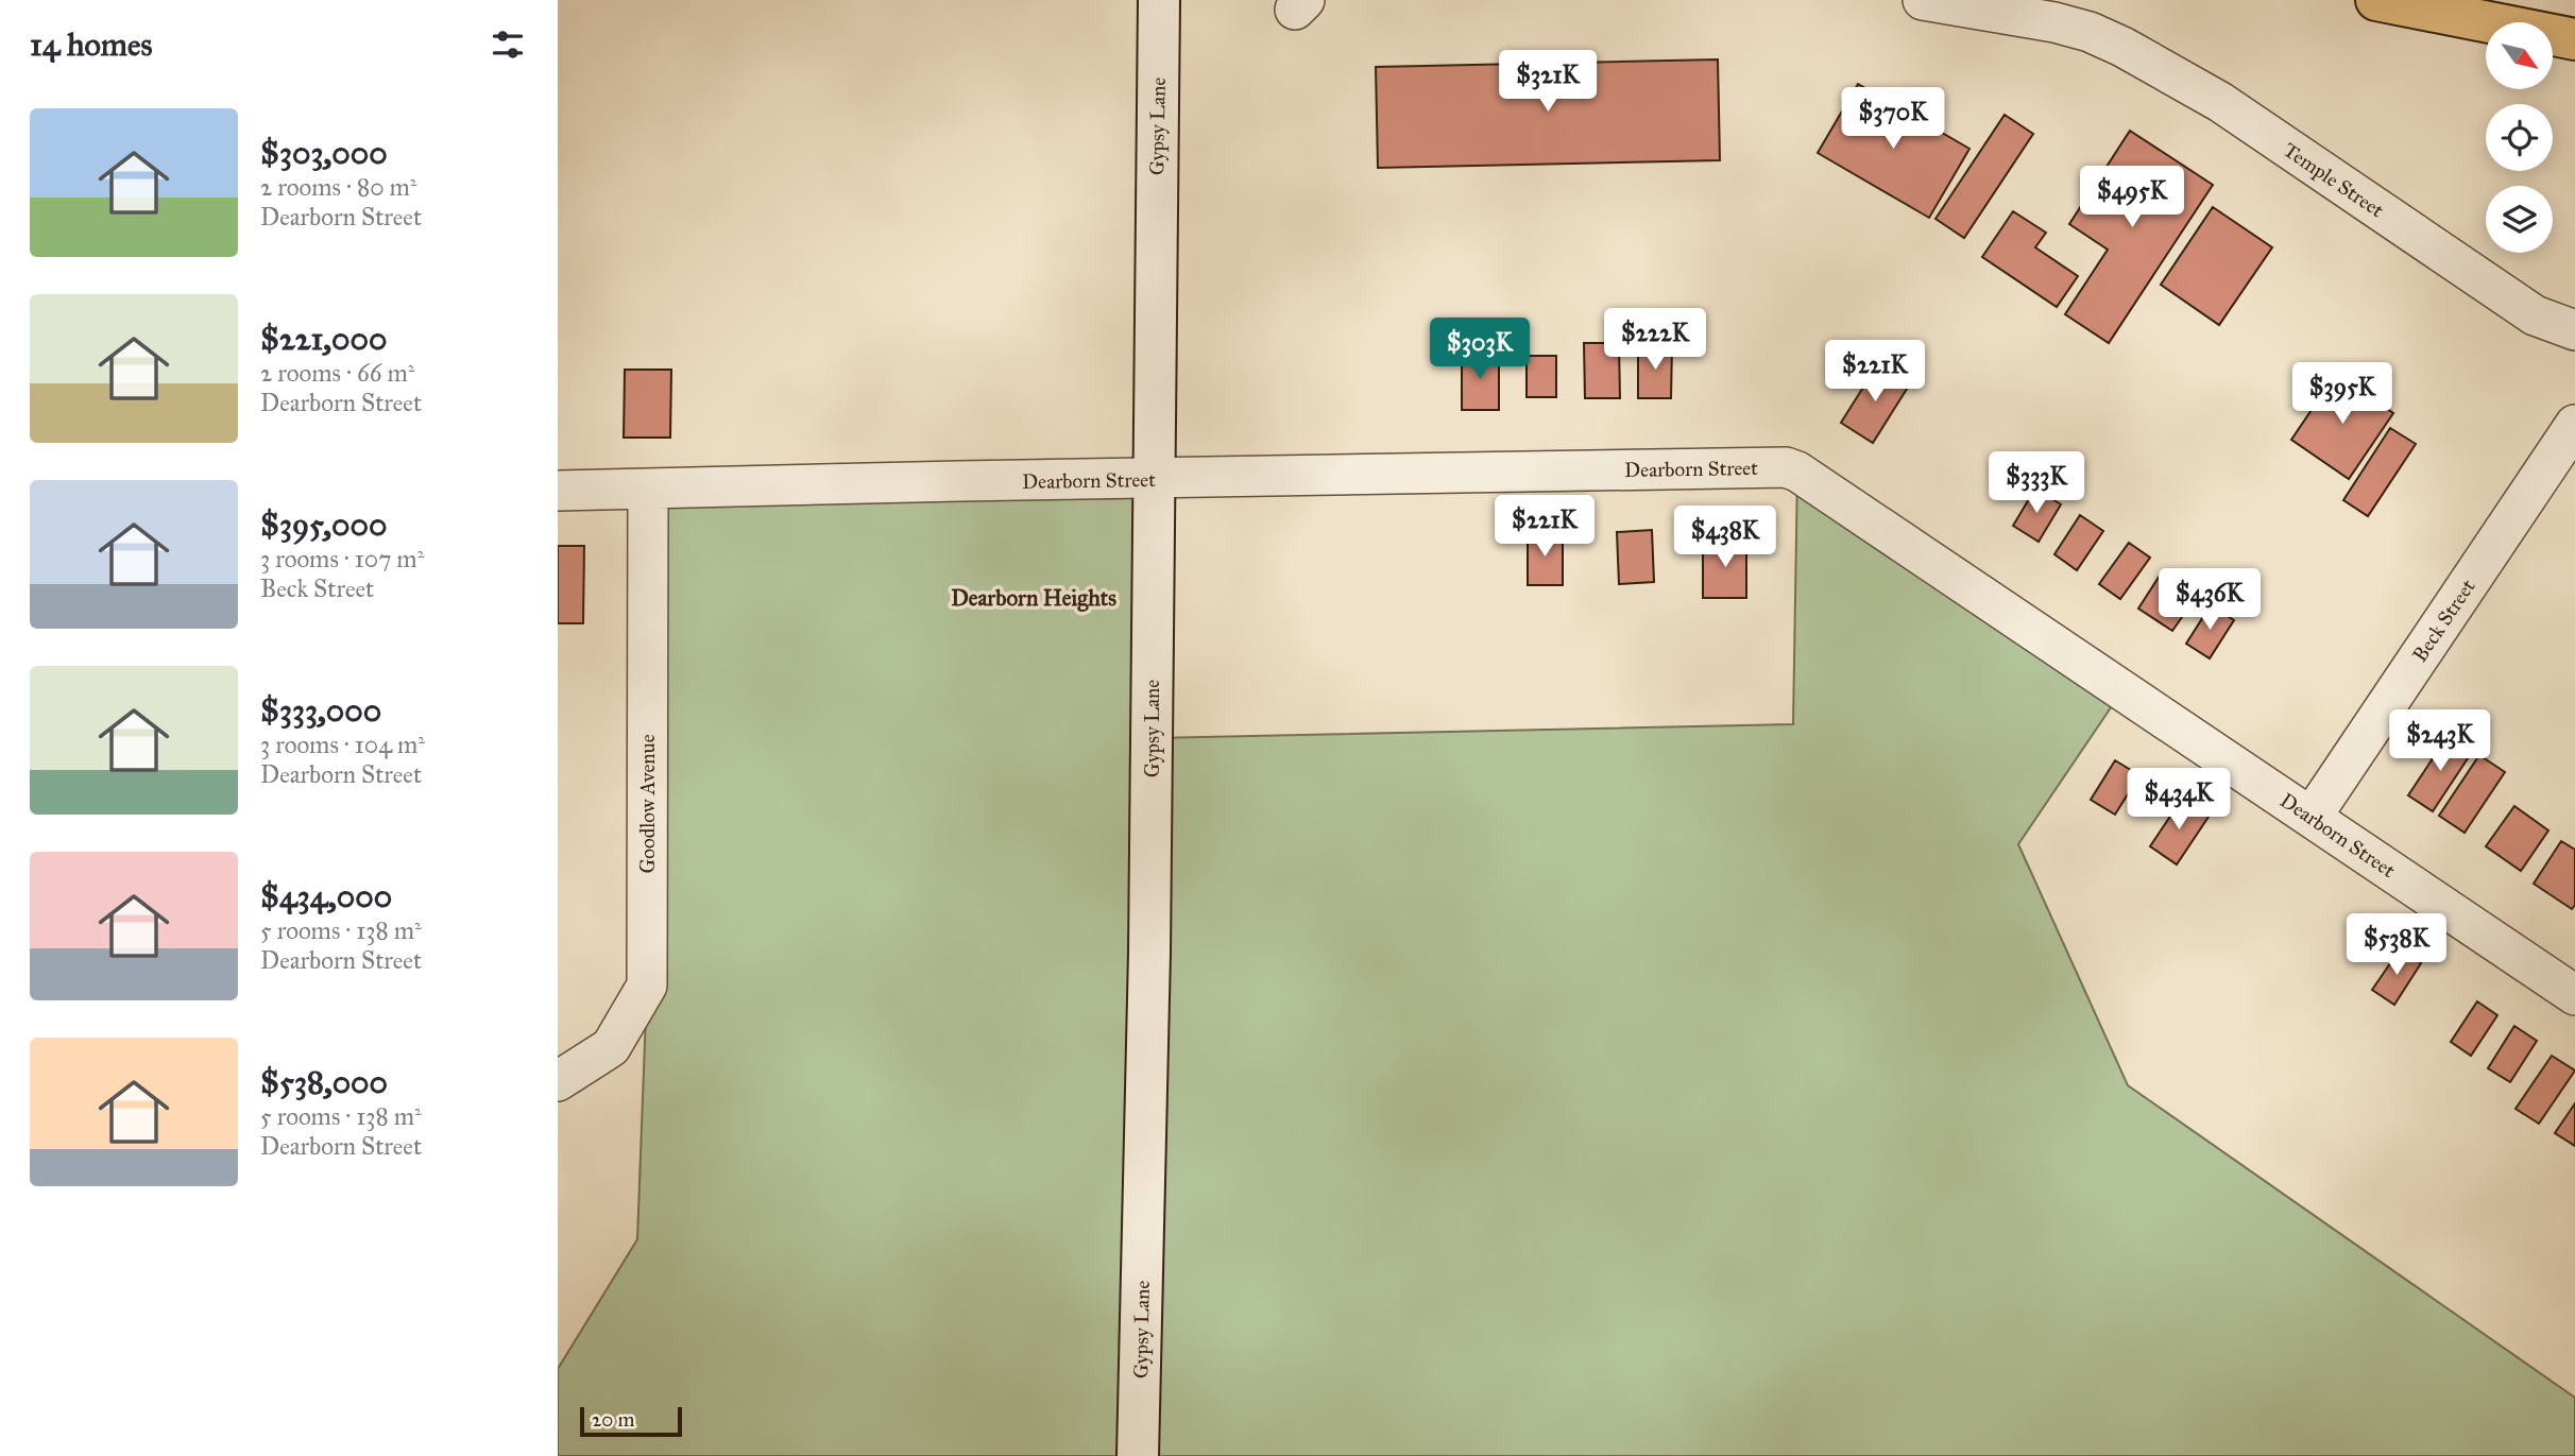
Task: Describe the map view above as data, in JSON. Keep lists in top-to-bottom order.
{
  "streets": {
    "main road": ["Gypsy Lane"],
    "street": [
      "Temple Street",
      "Dearborn Street",
      "Beck Street",
      "Goodlow Avenue"
    ]
  },
  "crossings": [
    ["Gypsy Lane", "Dearborn Street"],
    ["Dearborn Street", "Beck Street"],
    ["Dearborn Street", "Goodlow Avenue"]
  ],
  "districts": ["Dearborn Heights"],
  "scale_bar": "20 m",
  "north": "bottom right",
  "page": {
    "heading": "14 homes",
    "price": [
      "$321K",
      "$370K",
      "$495K",
      "$222K",
      "$303K",
      "$221K",
      "$395K",
      "$333K",
      "$221K",
      "$438K",
      "$436K",
      "$243K",
      "$434K",
      "$538K"
    ],
    "list": [
      {
        "name": "$303,000",
        "note": "2 rooms · 80 m² · Dearborn Street"
      },
      {
        "name": "$221,000",
        "note": "2 rooms · 66 m² · Dearborn Street"
      },
      {
        "name": "$395,000",
        "note": "3 rooms · 107 m² · Beck Street"
      },
      {
        "name": "$333,000",
        "note": "3 rooms · 104 m² · Dearborn Street"
      },
      {
        "name": "$434,000",
        "note": "5 rooms · 138 m² · Dearborn Street"
      },
      {
        "name": "$538,000",
        "note": "5 rooms · 138 m² · Dearborn Street"
      }
    ],
    "scale": "20 m"
  }
}
